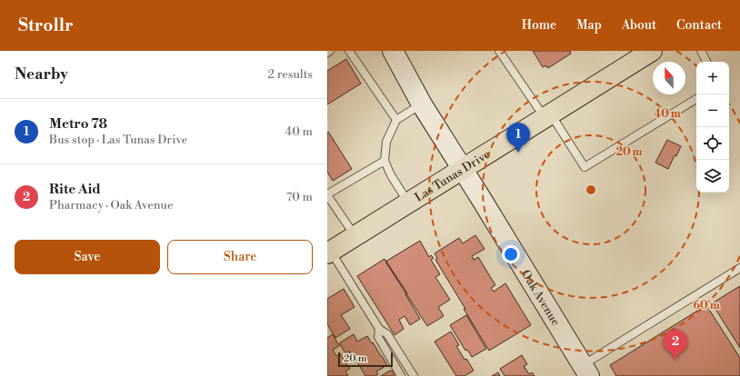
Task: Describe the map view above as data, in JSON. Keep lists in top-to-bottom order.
{
  "streets": {
    "main road": ["Las Tunas Drive"],
    "street": ["Oak Avenue"]
  },
  "crossings": [
    ["Las Tunas Drive", "Oak Avenue"]
  ],
  "scale_bar": "20 m",
  "north": "top",
  "page": {
    "header": "Strollr",
    "nav": [
      "Home",
      "Map",
      "About",
      "Contact"
    ],
    "heading": ["Nearby", "2 results"],
    "map_buttons": ["+", "−"],
    "list": [
      {
        "mark": "1",
        "name": "Metro 78",
        "note": "Bus stop · Las Tunas Drive",
        "value": "40 m"
      },
      {
        "mark": "2",
        "name": "Rite Aid",
        "note": "Pharmacy · Oak Avenue",
        "value": "70 m"
      }
    ],
    "pins": ["1", "2"],
    "buttons": ["Save", "Share"],
    "scale": "20 m"
  },
  "rings": ["40 m", "20 m", "60 m"]
}
